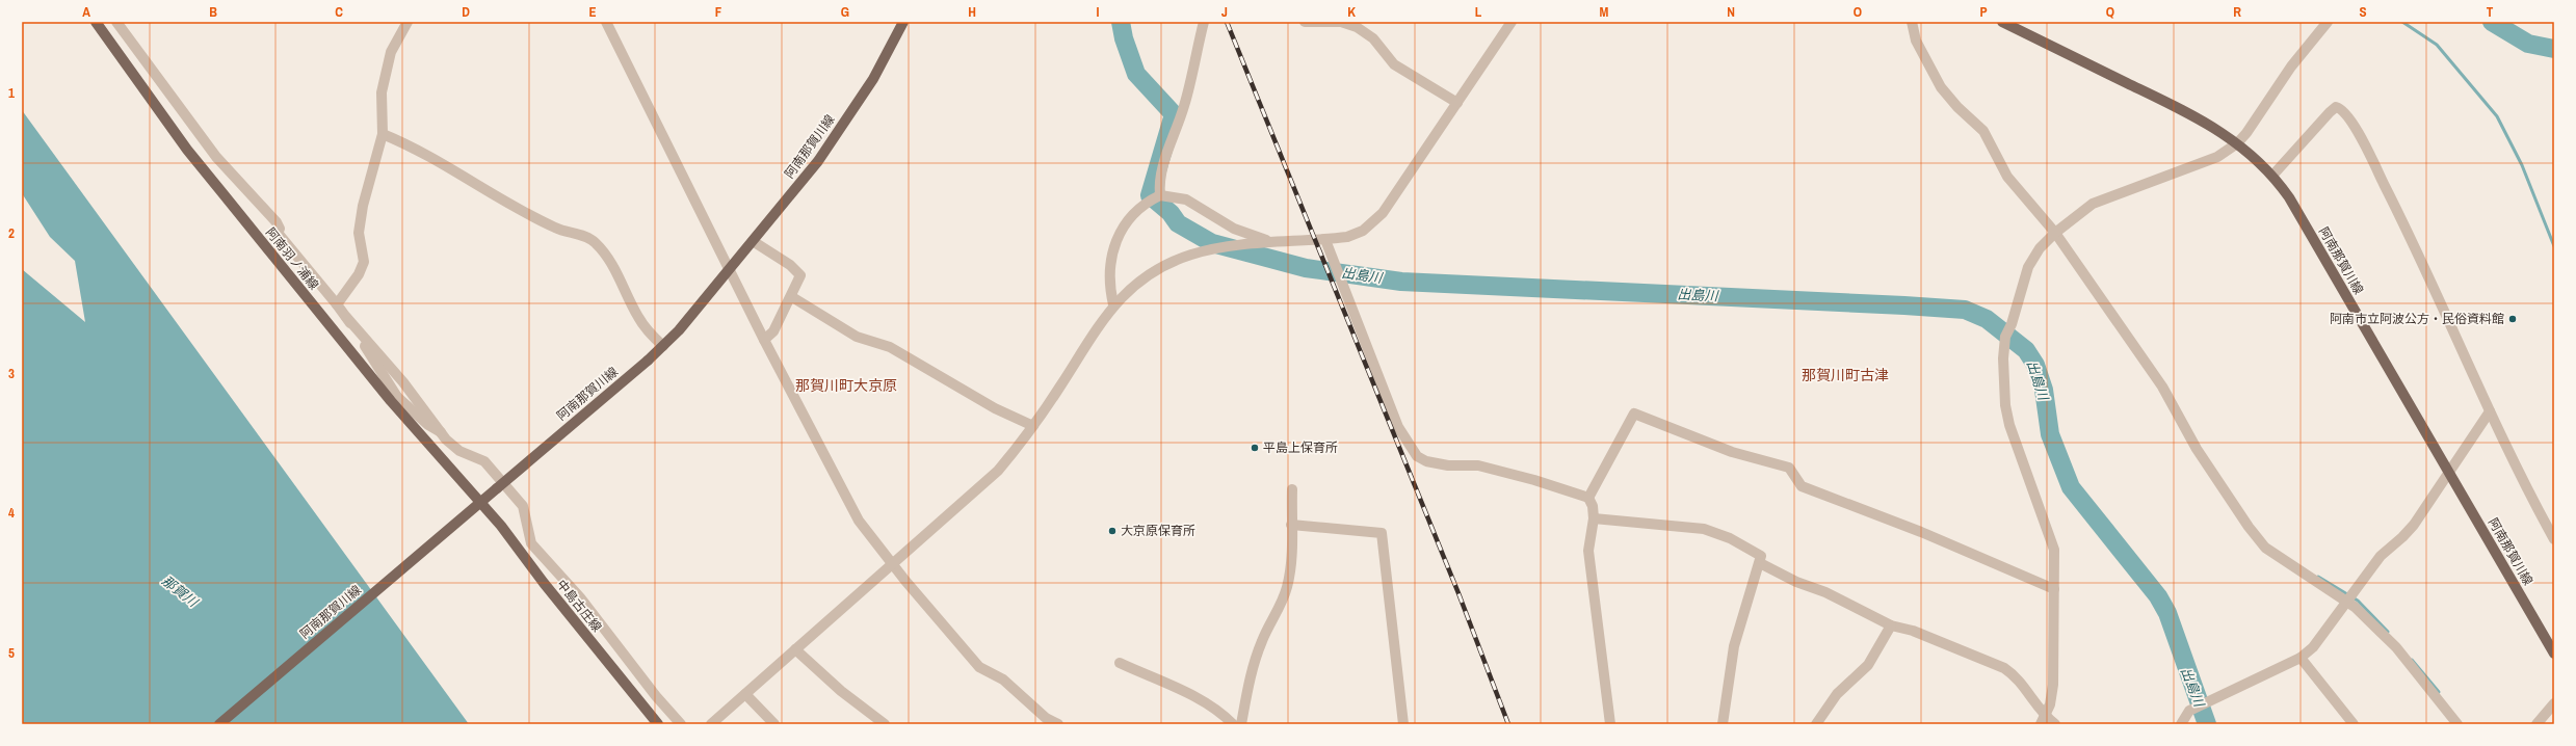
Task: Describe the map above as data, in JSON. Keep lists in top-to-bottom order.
{
  "streets": {
    "main road": ["阿南那賀川線", "阿南羽ノ浦線", "中島古庄線"]
  },
  "crossings": [
    ["阿南那賀川線", "阿南羽ノ浦線"],
    ["阿南那賀川線", "中島古庄線"],
    ["阿南羽ノ浦線", "中島古庄線"]
  ],
  "districts": ["那賀川町古津", "那賀川町大京原"],
  "water": ["出島川", "那賀川"],
  "places": ["阿南市立阿波公方・民俗資料館", "平島上保育所", "大京原保育所"],
  "grid": {
    "columns": [
      "A",
      "B",
      "C",
      "D",
      "E",
      "F",
      "G",
      "H",
      "I",
      "J",
      "K",
      "L",
      "M",
      "N",
      "O",
      "P",
      "Q",
      "R",
      "S",
      "T"
    ],
    "rows": [
      "1",
      "2",
      "3",
      "4",
      "5"
    ]
  }
}
